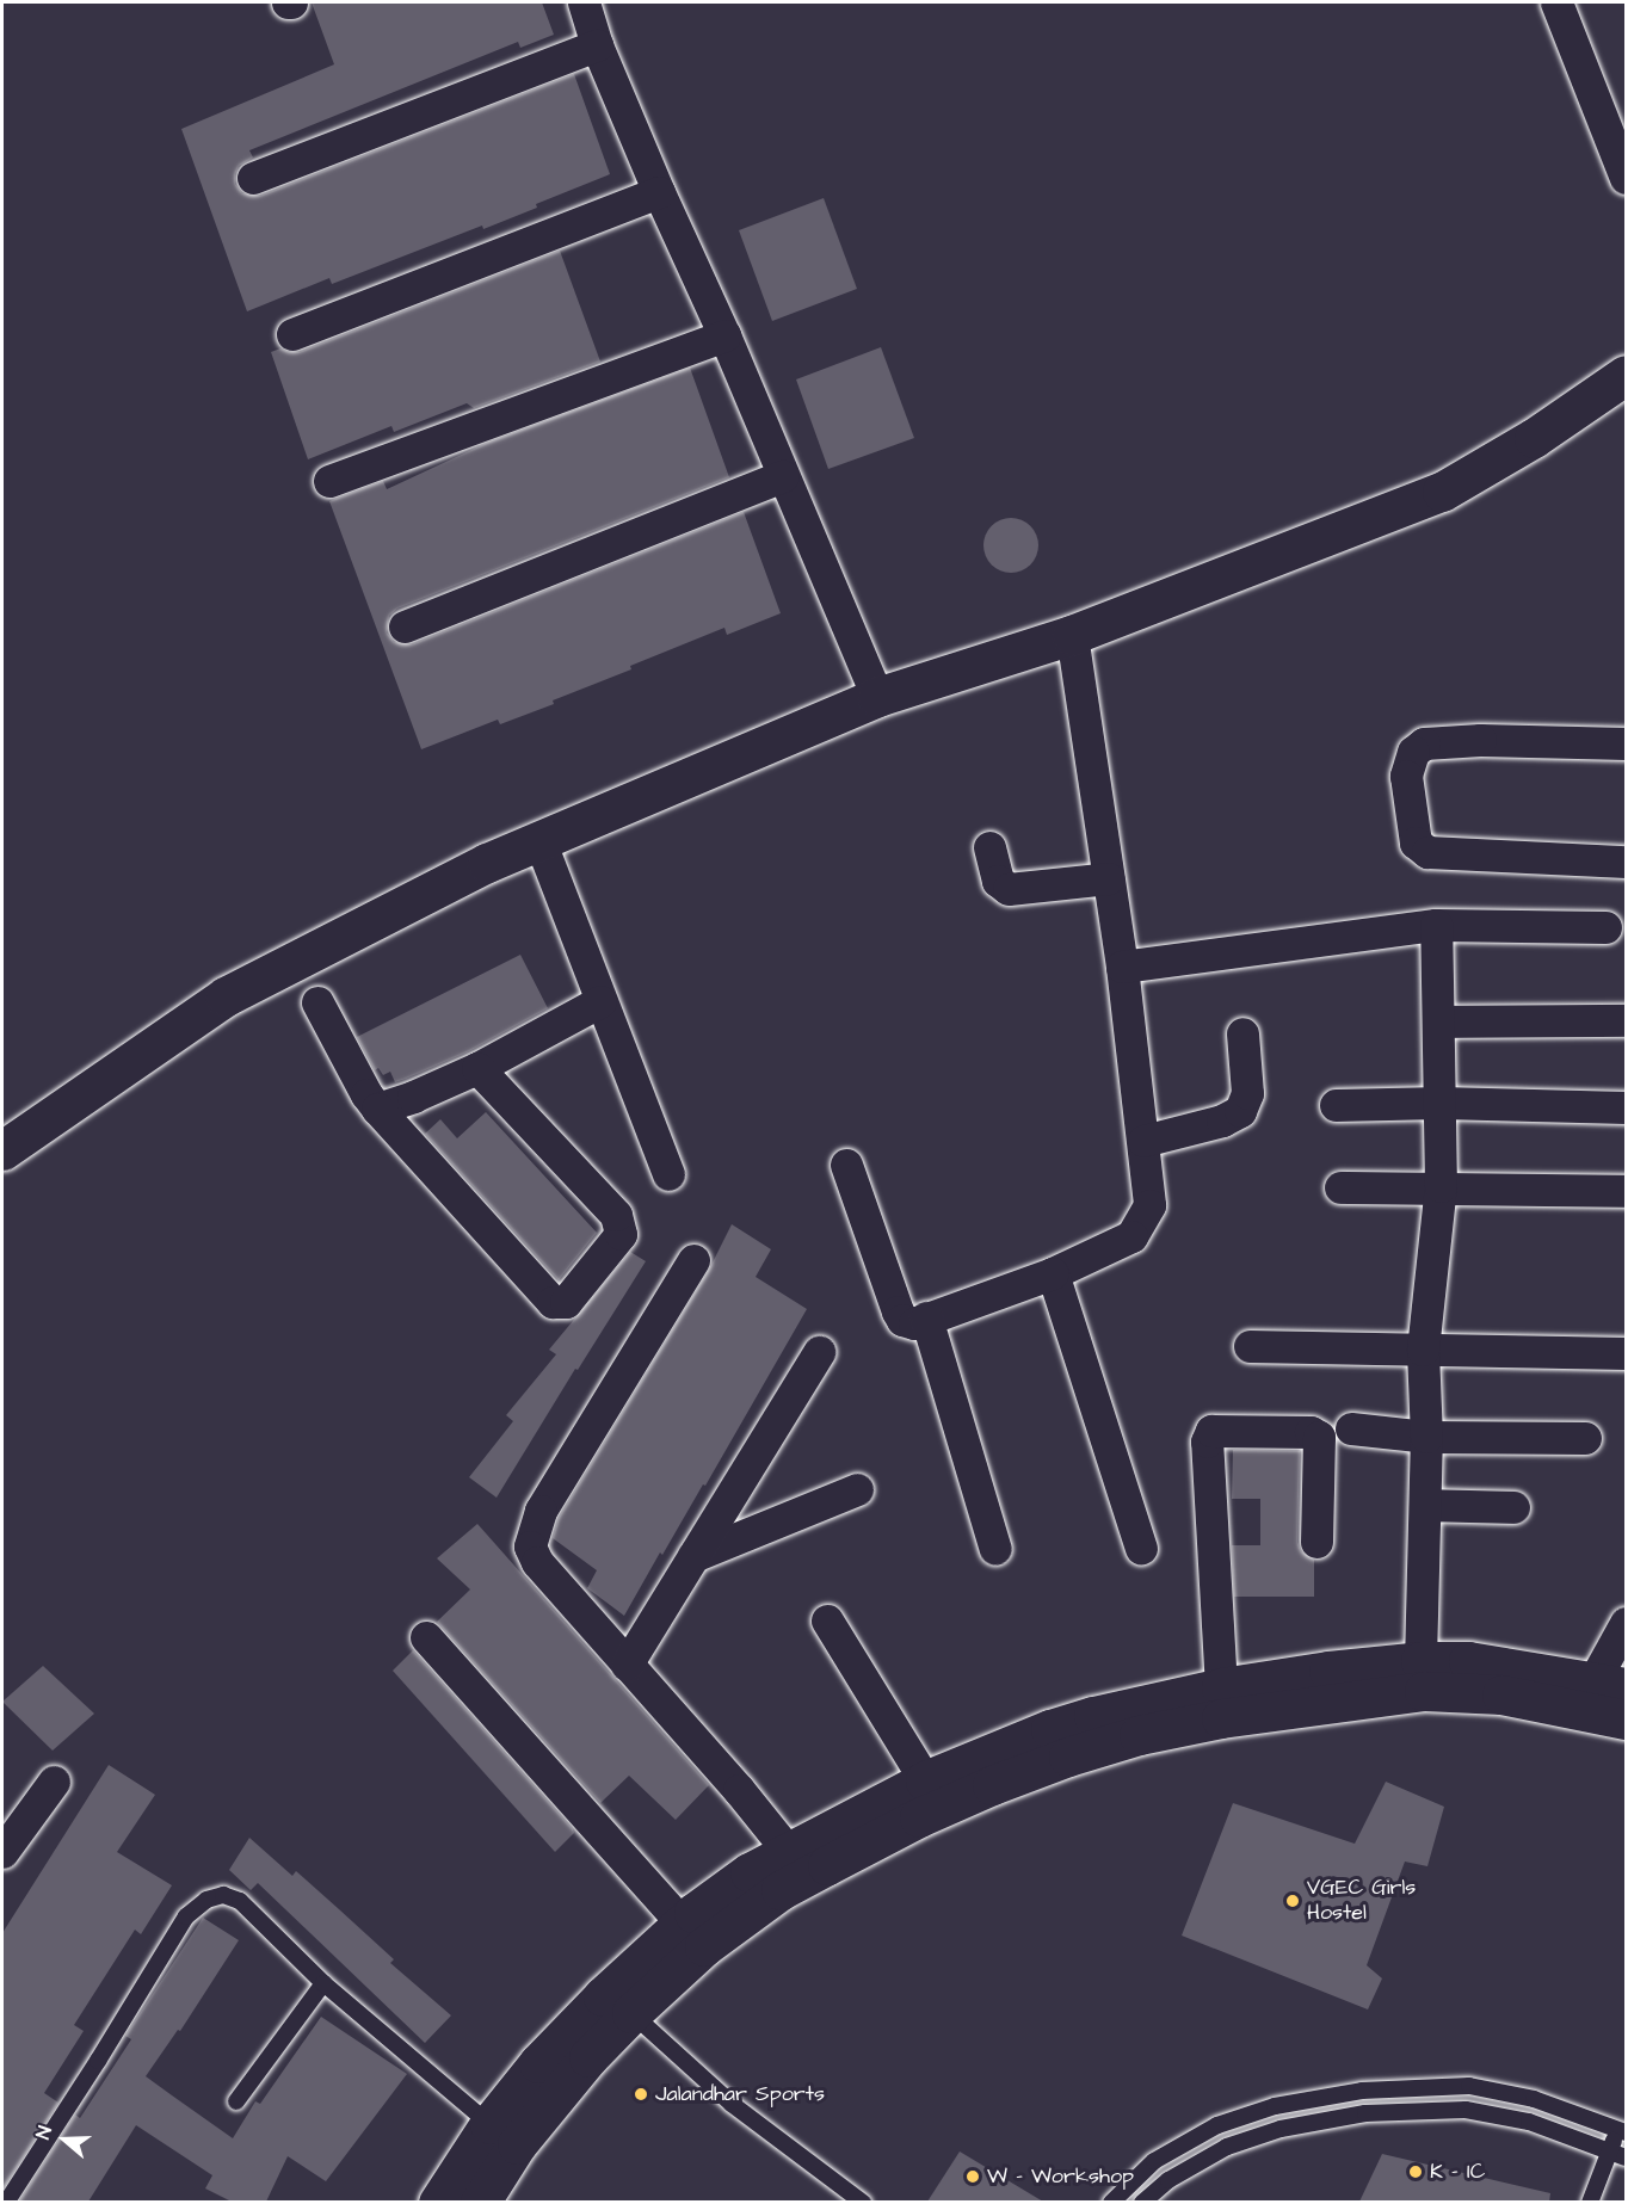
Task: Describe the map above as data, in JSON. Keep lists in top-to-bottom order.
{
  "places": [
    "VGEC Girls Hostel",
    "Jalandhar Sports",
    "K - IC",
    "W - Workshop"
  ],
  "north": "left"
}
